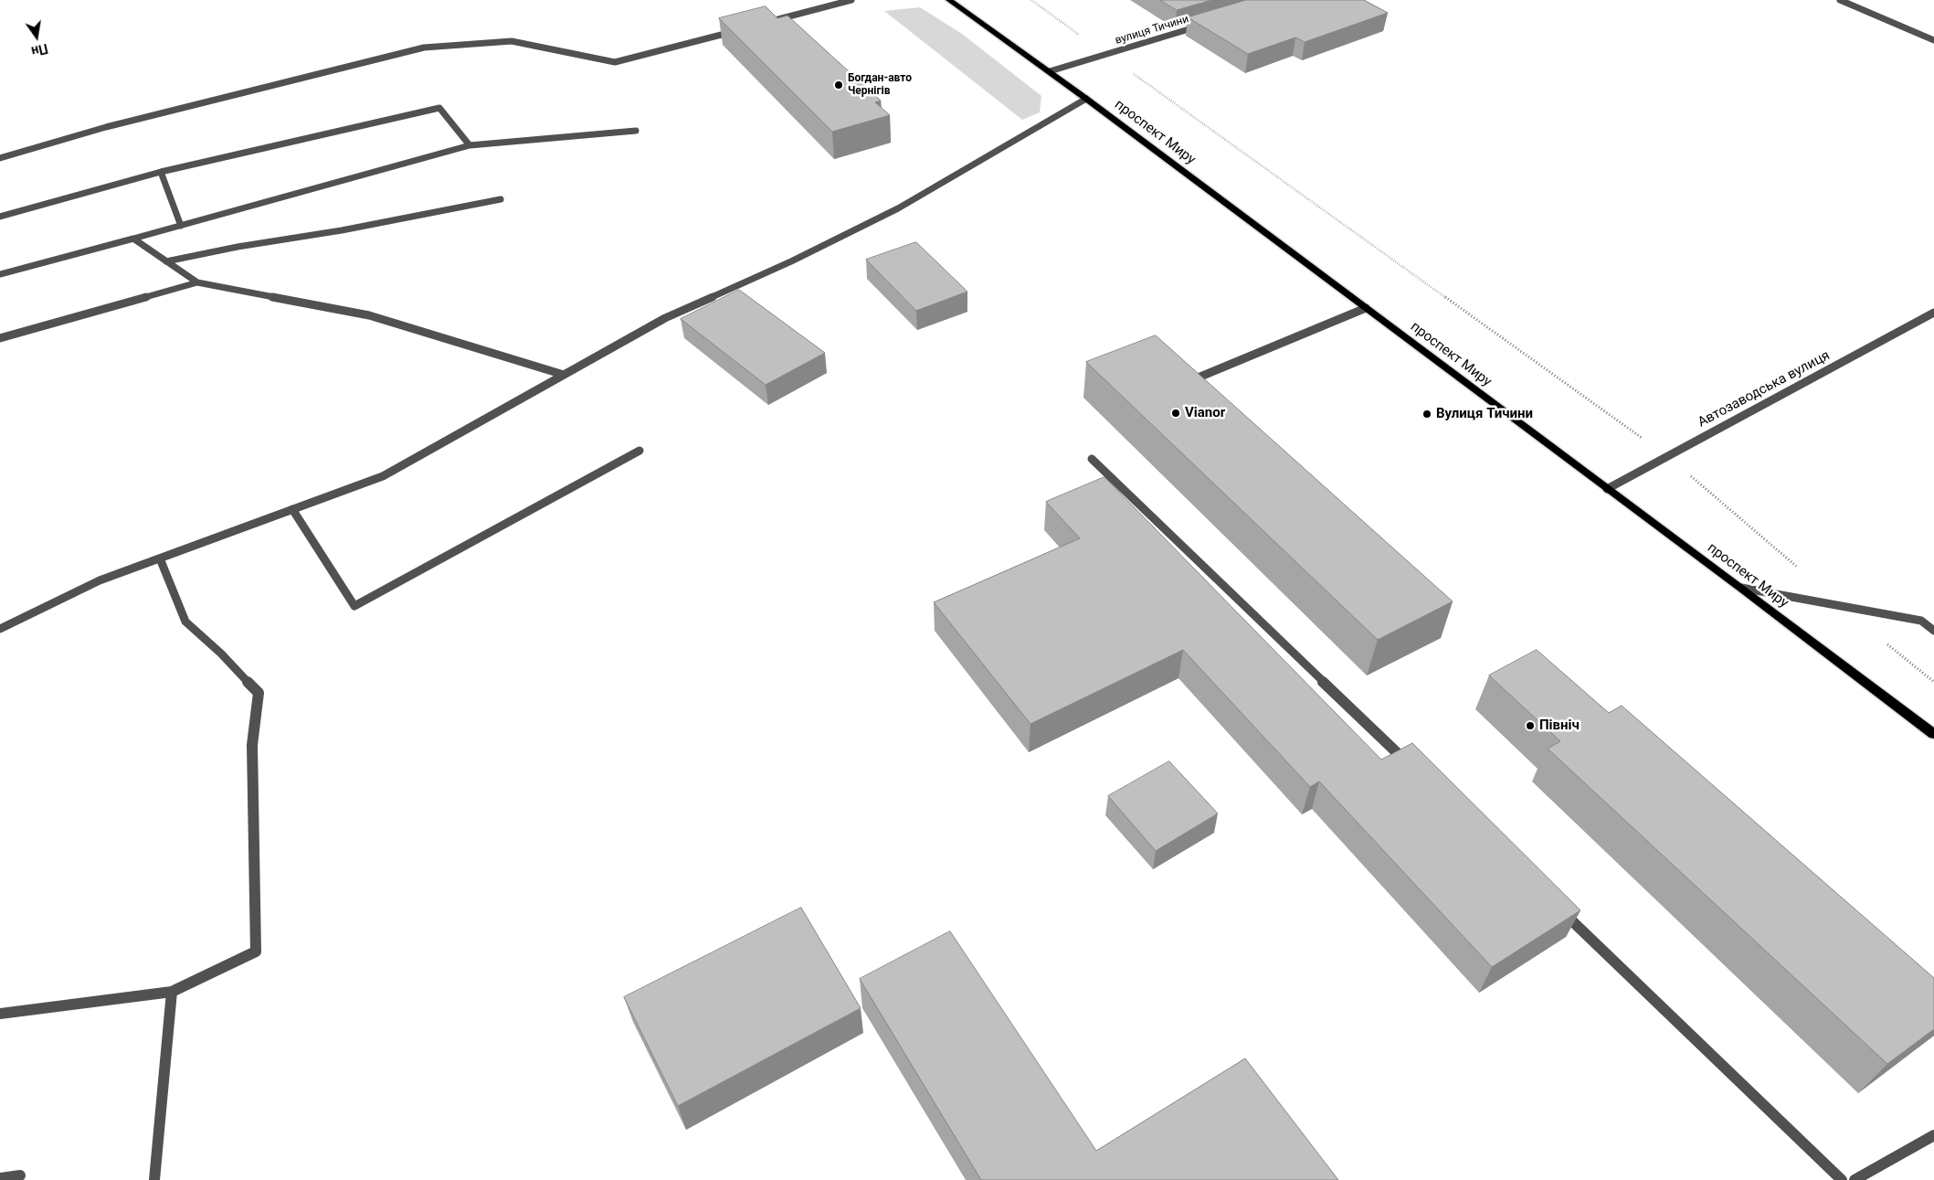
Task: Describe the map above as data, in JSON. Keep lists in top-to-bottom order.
{
  "streets": {
    "main road": ["проспект Миру"],
    "street": ["вулиця Тичини", "Автозаводська вулиця"]
  },
  "crossings": [
    ["вулиця Тичини", "проспект Миру"],
    ["проспект Миру", "Автозаводська вулиця"]
  ],
  "places": [
    "Богдан-авто Чернігів",
    "Vianor",
    "Вулиця Тичини",
    "Північ"
  ],
  "north": "bottom"
}
